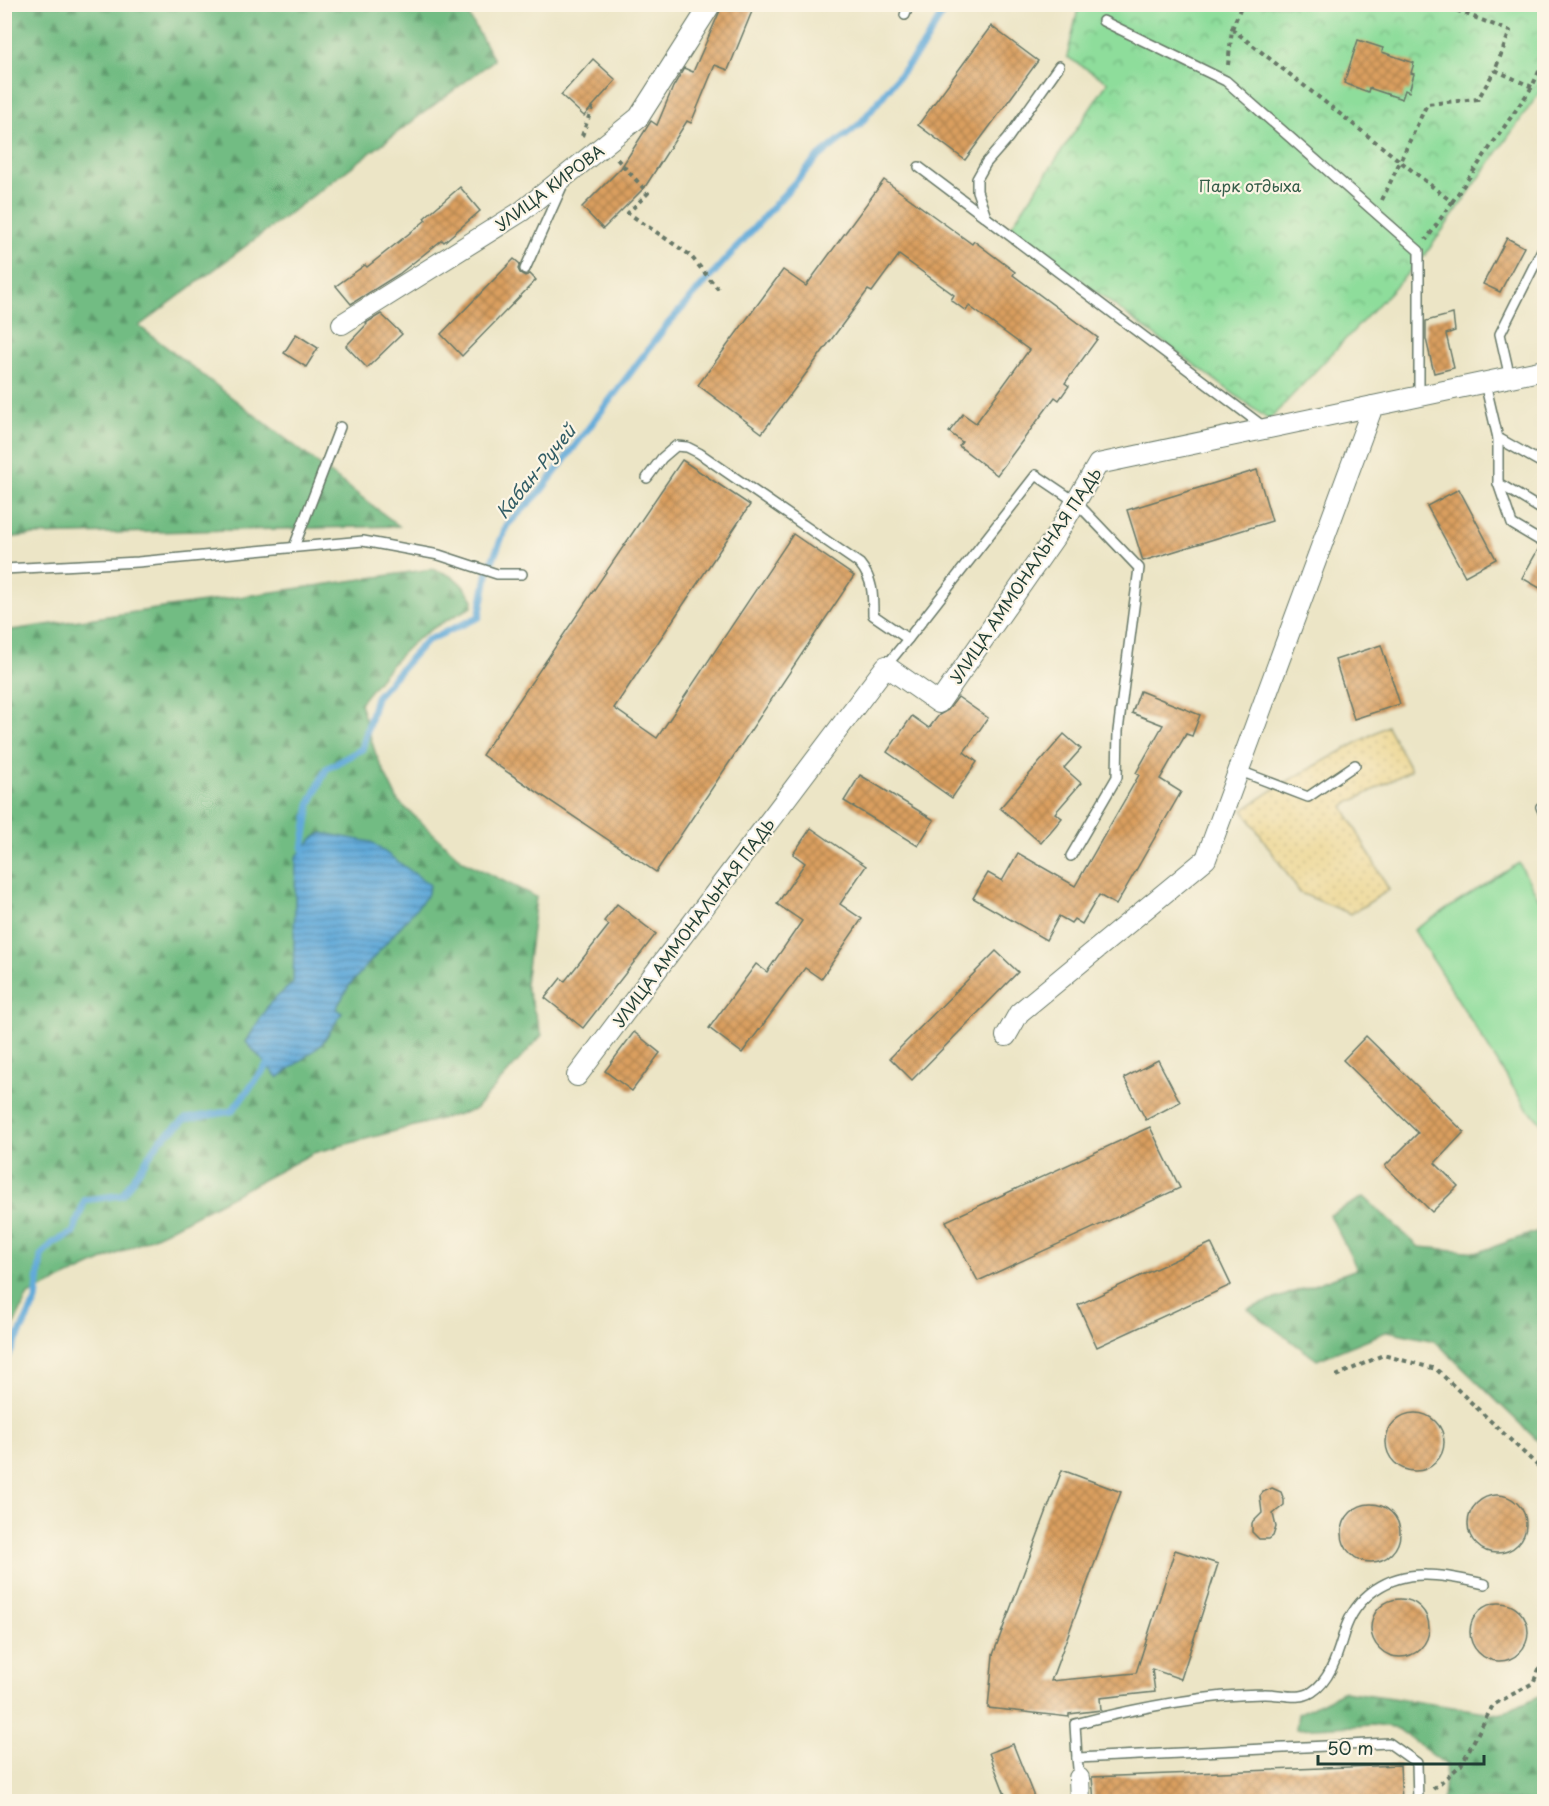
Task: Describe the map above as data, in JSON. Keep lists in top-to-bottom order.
{
  "streets": {
    "street": ["УЛИЦА КИРОВА", "УЛИЦА АММОНАЛЬНАЯ ПАДЬ"]
  },
  "water": ["Кабан-Ручей"],
  "parks": ["Парк отдыха"],
  "scale_bar": "50 m"
}
